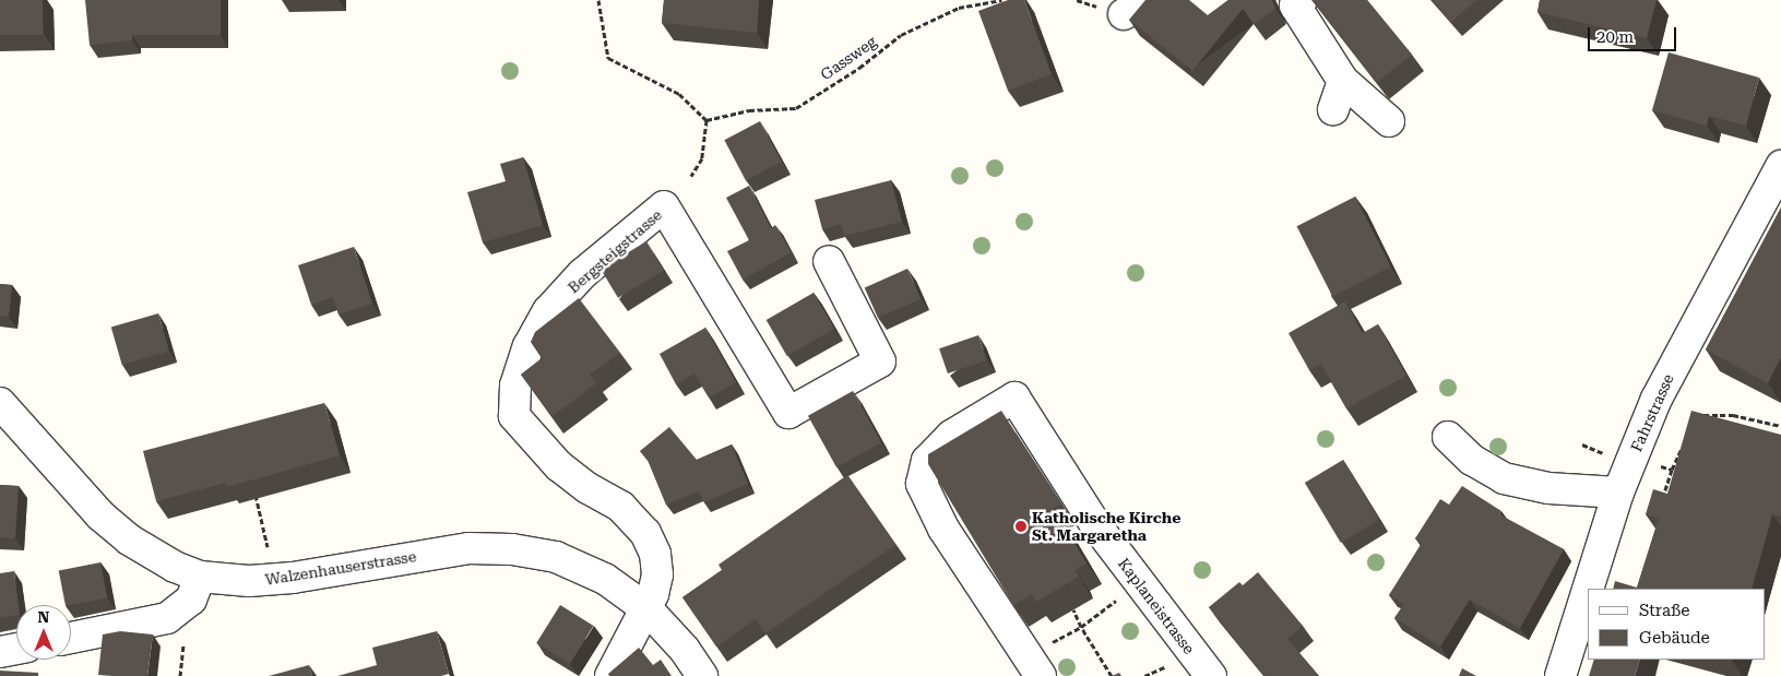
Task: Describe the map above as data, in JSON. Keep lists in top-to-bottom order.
{
  "streets": {
    "street": [
      "Bergsteigstrasse",
      "Fahrstrasse",
      "Walzenhauserstrasse",
      "Kaplaneistrasse"
    ],
    "path": ["Gassweg"]
  },
  "crossings": [
    ["Bergsteigstrasse", "Walzenhauserstrasse"]
  ],
  "places": ["Katholische Kirche St. Margaretha"],
  "legend": ["Straße", "Gebäude"],
  "scale_bar": "20 m",
  "north": "top"
}
